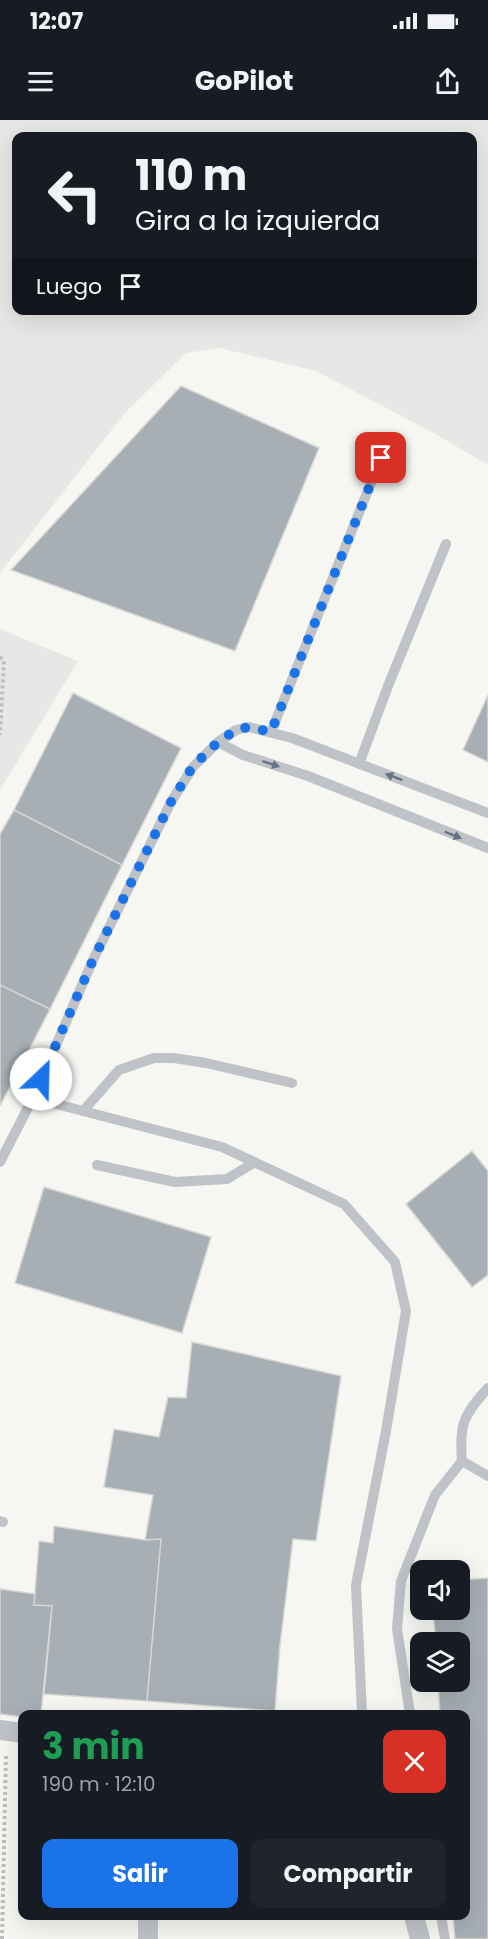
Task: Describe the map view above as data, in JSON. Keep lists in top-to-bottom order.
{
  "page": {
    "status": "12:07",
    "header": "GoPilot",
    "turn": ["110 m", "Gira a la izquierda"],
    "then": "Luego",
    "heading": ["3 min", "190 m · 12:10"],
    "buttons": ["Salir", "Compartir"]
  }
}
